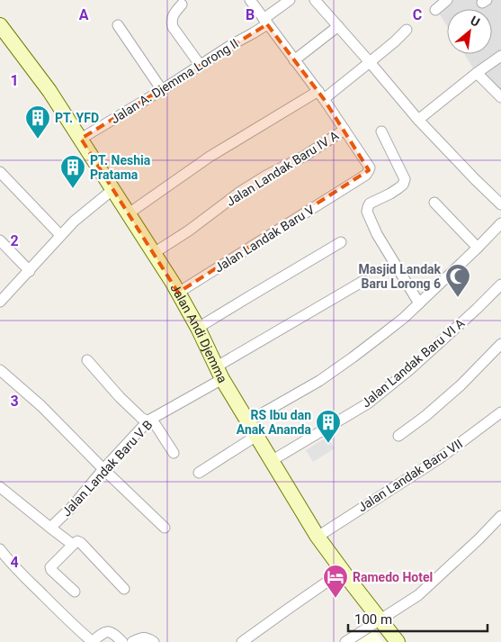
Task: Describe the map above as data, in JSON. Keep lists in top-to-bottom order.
{
  "streets": {
    "main road": ["Jalan Andi Djemma"],
    "street": [
      "Jalan A. Djemma Lorong II",
      "Jalan Landak Baru IV A",
      "Jalan Landak Baru V",
      "Jalan Landak Baru VI A",
      "Jalan Landak Baru V B",
      "Jalan Landak Baru VII"
    ]
  },
  "crossings": [
    ["Jalan A. Djemma Lorong II", "Jalan Andi Djemma"],
    ["Jalan Landak Baru IV A", "Jalan Landak Baru V"],
    ["Jalan Landak Baru IV A", "Jalan Andi Djemma"],
    ["Jalan Landak Baru V", "Jalan Andi Djemma"],
    ["Jalan Andi Djemma", "Jalan Landak Baru VI A"],
    ["Jalan Andi Djemma", "Jalan Landak Baru V B"],
    ["Jalan Andi Djemma", "Jalan Landak Baru VII"]
  ],
  "places": {
    "building": ["PT. YFD", "PT. Neshia Pratama", "RS Ibu dan Anak Ananda"],
    "mosque": ["Masjid Landak Baru Lorong 6"],
    "hotel": ["Ramedo Hotel"]
  },
  "scale_bar": "100 m",
  "north": "top right",
  "grid": {
    "columns": ["A", "B", "C"],
    "rows": [
      "1",
      "2",
      "3",
      "4"
    ]
  }
}
